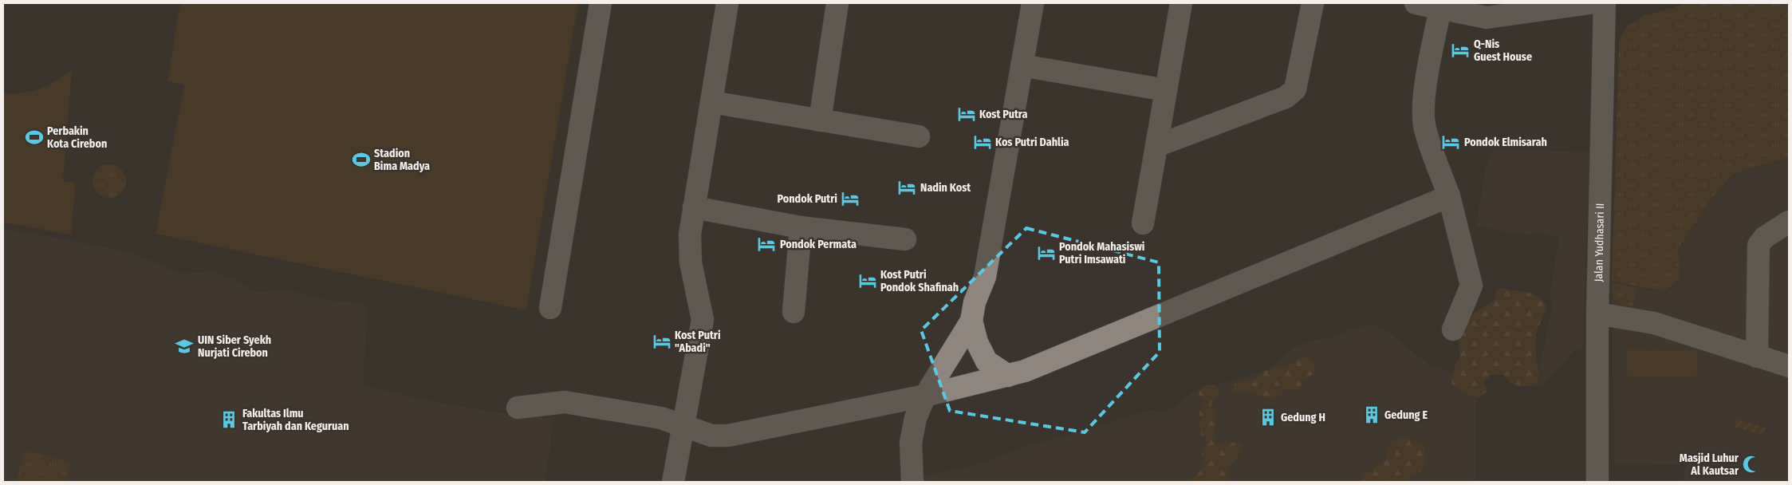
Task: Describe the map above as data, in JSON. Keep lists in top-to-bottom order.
{
  "streets": {
    "street": ["Jalan Yudhasari II"]
  },
  "places": {
    "hotel": [
      "Q-Nis Guest House",
      "Kost Putra",
      "Kos Putri Dahlia",
      "Pondok Elmisarah",
      "Nadin Kost",
      "Pondok Putri",
      "Pondok Permata",
      "Pondok Mahasiswi Putri Imsawati",
      "Kost Putri Pondok Shafinah",
      "Kost Putri \"Abadi\""
    ],
    "sports": ["Perbakin Kota Cirebon", "Stadion Bima Madya"],
    "school or university": ["UIN Siber Syekh Nurjati Cirebon"],
    "building": ["Gedung E", "Gedung H", "Fakultas Ilmu Tarbiyah dan Keguruan"],
    "mosque": ["Masjid Luhur Al Kautsar"]
  }
}
